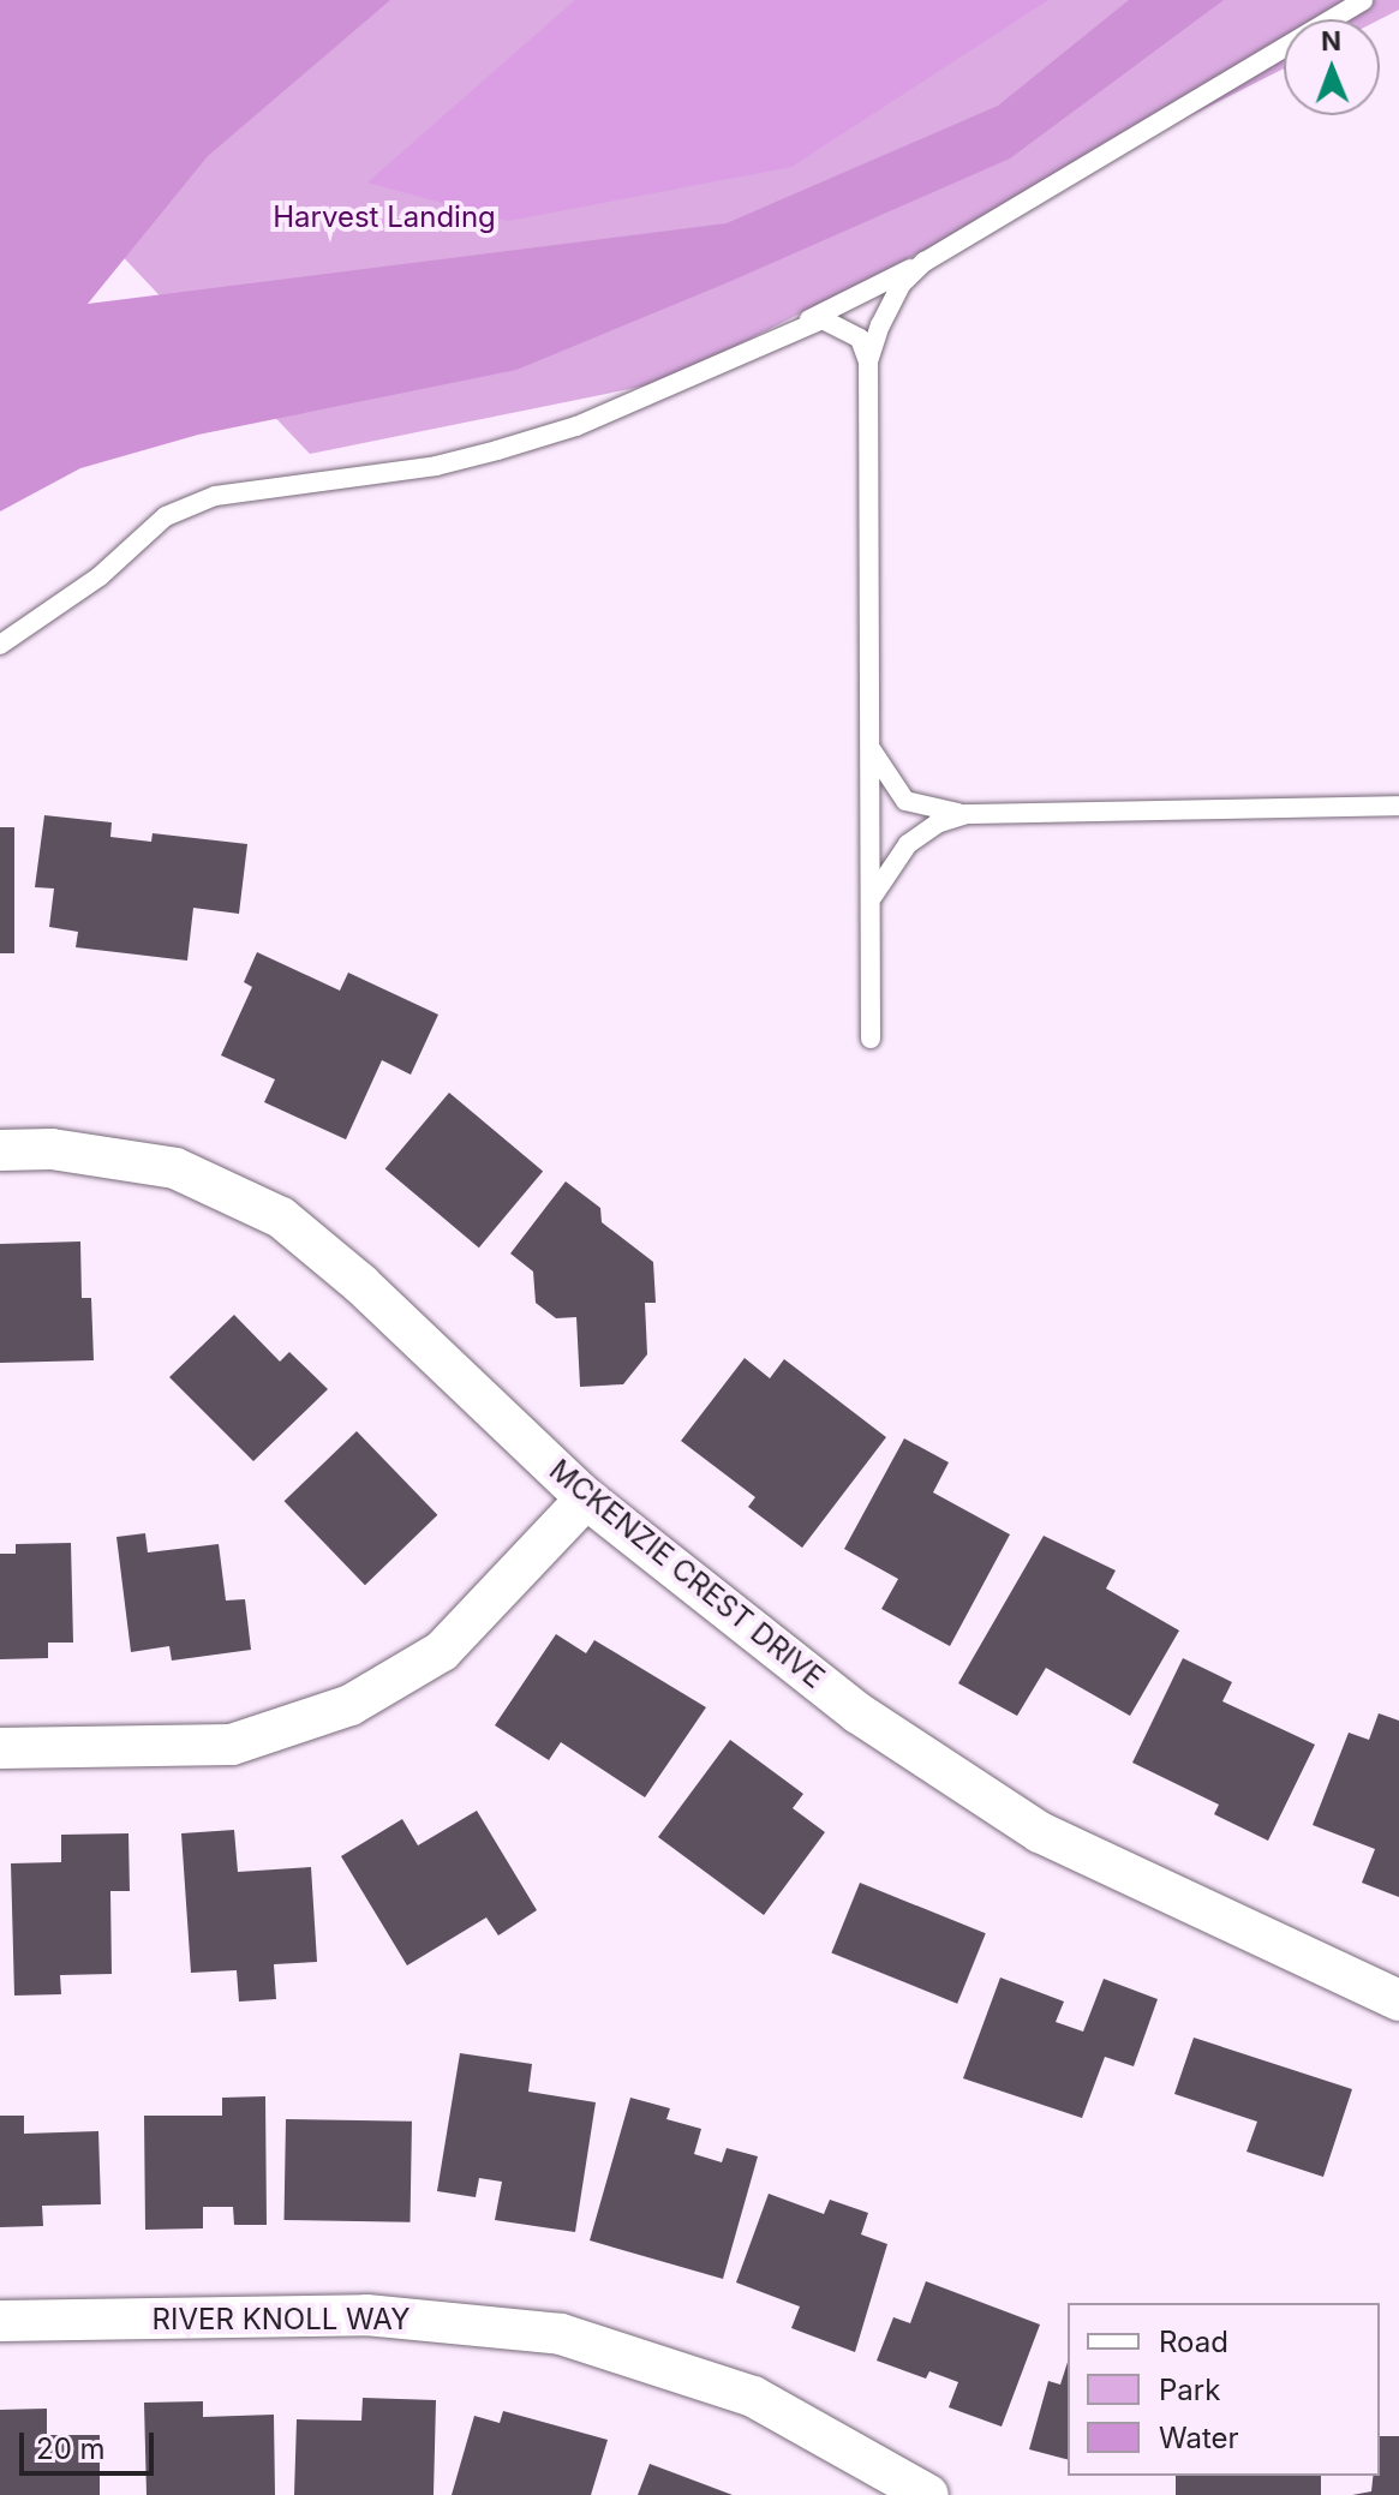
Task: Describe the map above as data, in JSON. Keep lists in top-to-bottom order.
{
  "streets": {
    "street": ["MCKENZIE CREST DRIVE", "RIVER KNOLL WAY"]
  },
  "parks": ["Harvest Landing"],
  "legend": ["Road", "Park", "Water"],
  "scale_bar": "20 m",
  "north": "top"
}
